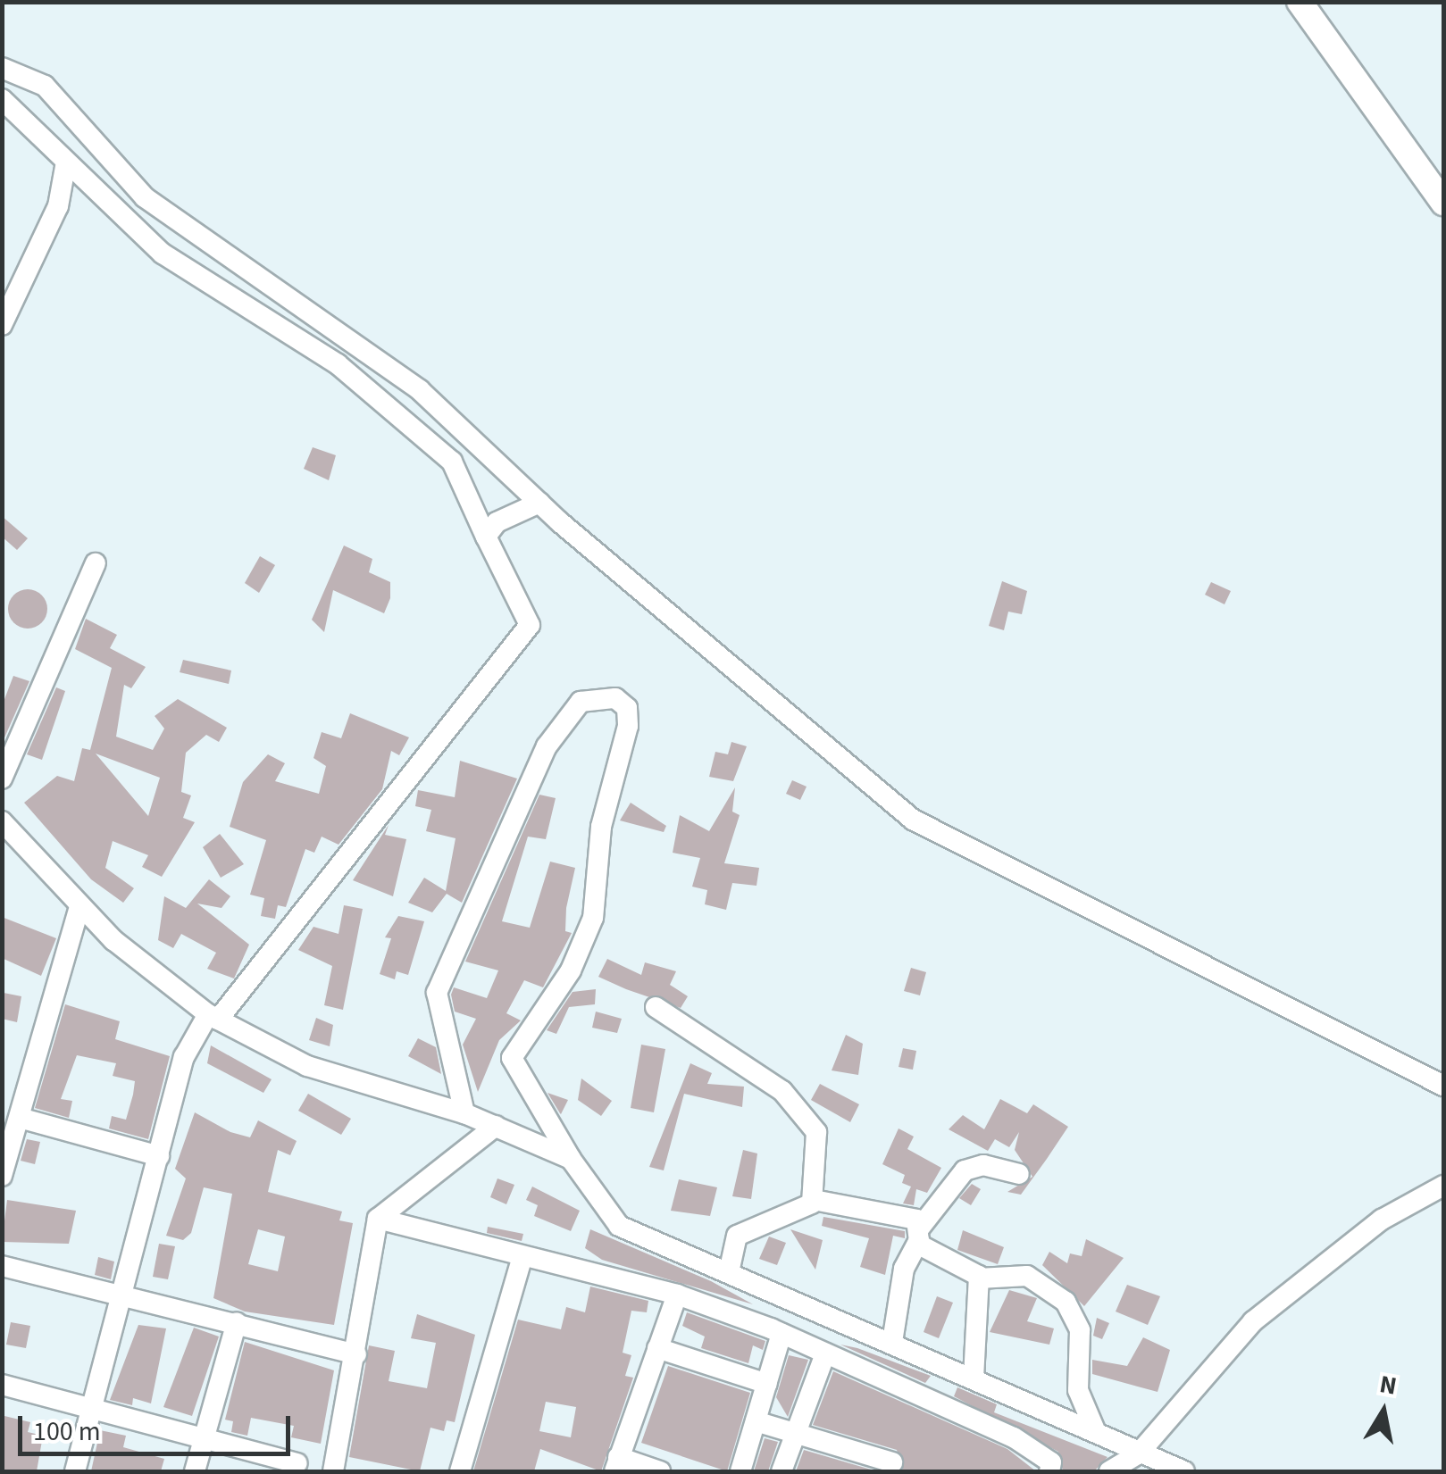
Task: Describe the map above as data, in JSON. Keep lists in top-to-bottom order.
{
  "scale_bar": "100 m",
  "north": "top"
}
